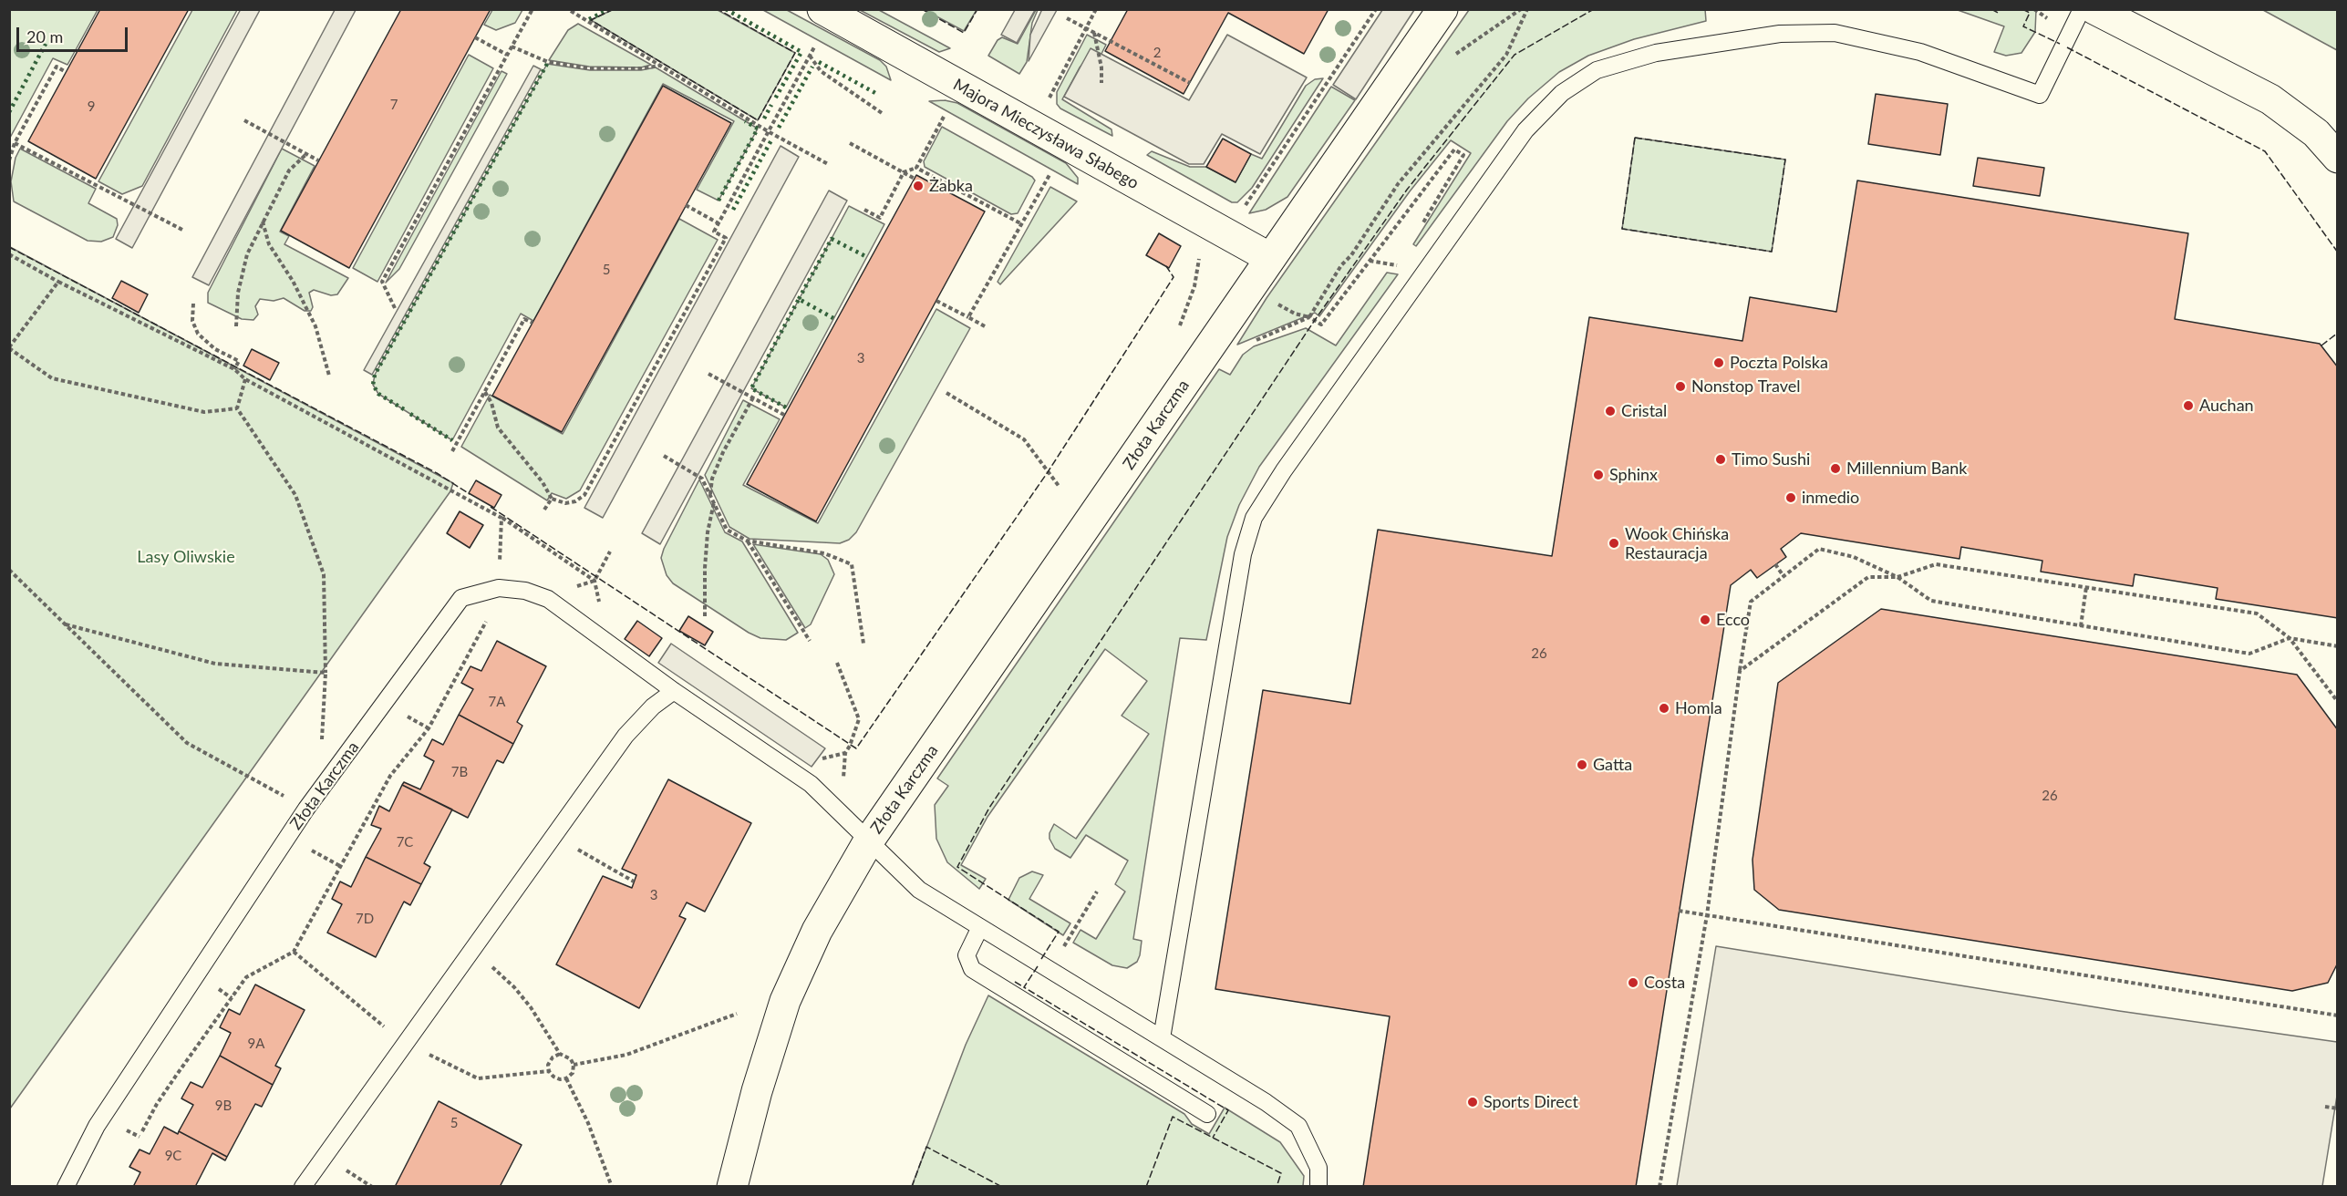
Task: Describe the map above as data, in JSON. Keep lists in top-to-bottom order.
{
  "streets": {
    "street": ["Majora Mieczysława Słabego", "Złota Karczma"]
  },
  "crossings": [
    ["Majora Mieczysława Słabego", "Złota Karczma"]
  ],
  "parks": ["Lasy Oliwskie"],
  "places": [
    "Żabka",
    "Poczta Polska",
    "Nonstop Travel",
    "Auchan",
    "Cristal",
    "Timo Sushi",
    "Millennium Bank",
    "Sphinx",
    "inmedio",
    "Wook Chińska Restauracja",
    "Ecco",
    "Homla",
    "Gatta",
    "Costa",
    "Sports Direct"
  ],
  "house_numbers": [
    "2",
    "7",
    "9",
    "5",
    "3",
    "26",
    "7A",
    "7B",
    "26",
    "7C",
    "3",
    "7D",
    "9A",
    "9B",
    "5",
    "9C"
  ],
  "scale_bar": "20 m"
}
